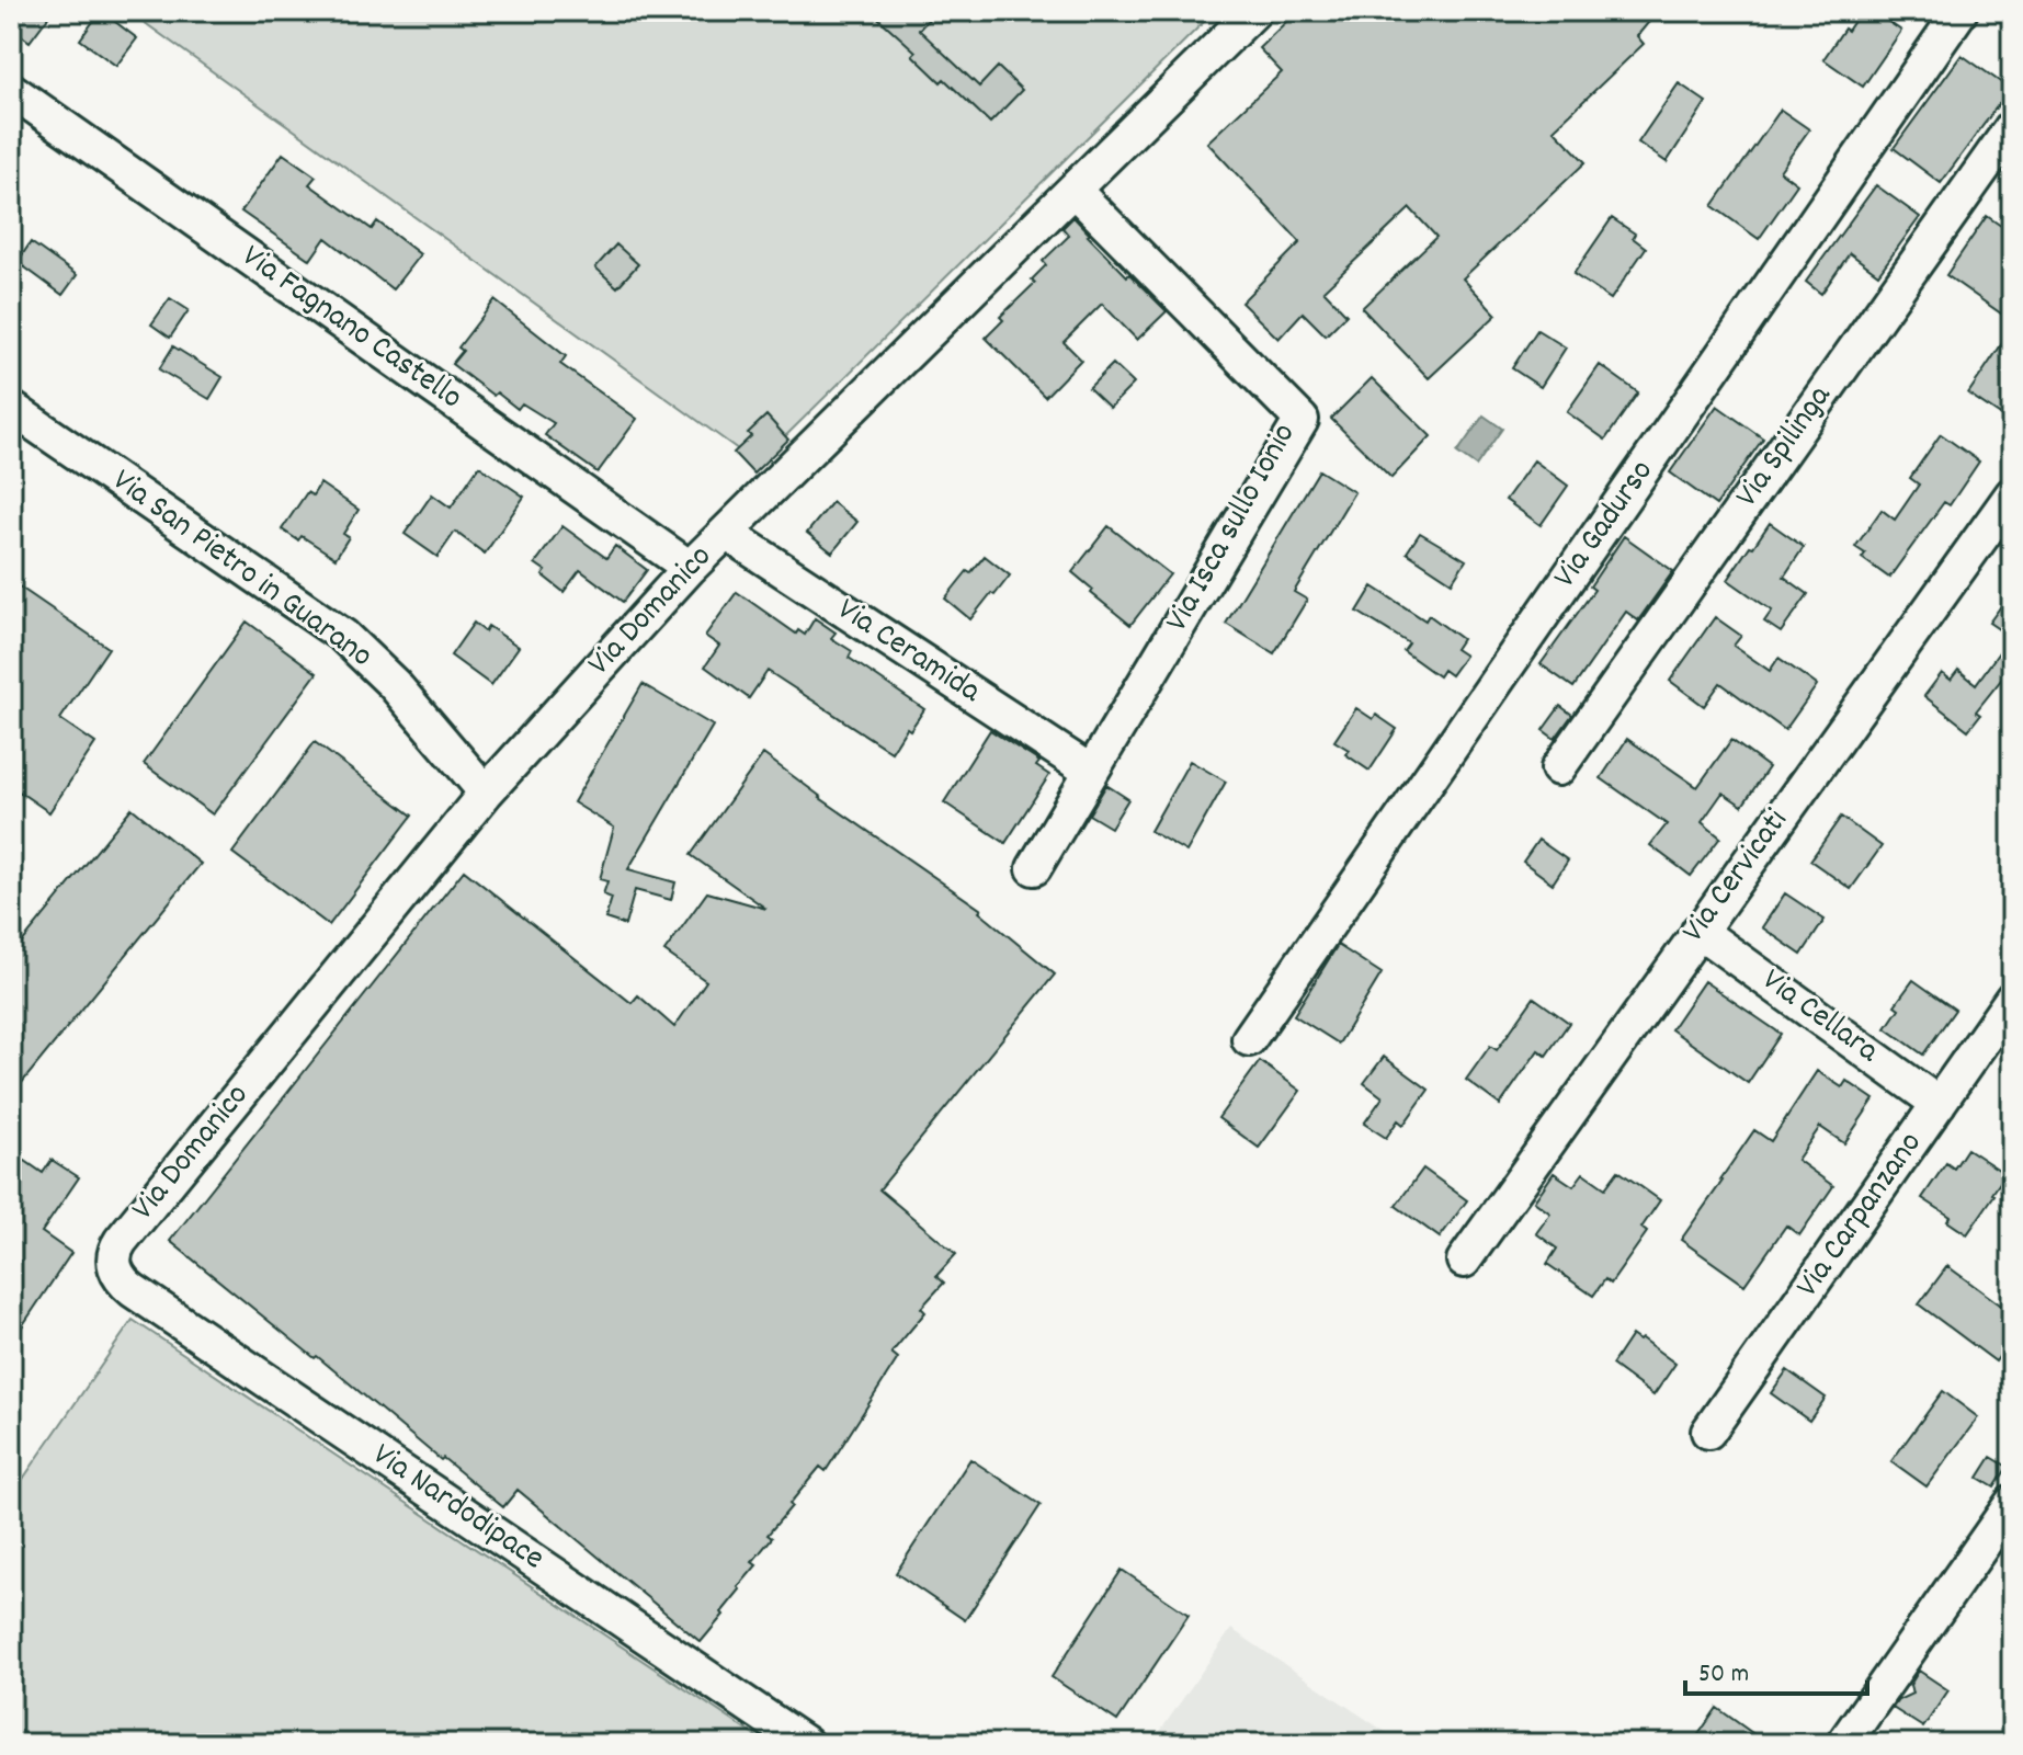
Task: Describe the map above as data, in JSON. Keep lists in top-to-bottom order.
{
  "streets": {
    "street": [
      "Via Fagnano Castello",
      "Via Spilinga",
      "Via Gadurso",
      "Via Isca sullo Ionio",
      "Via San Pietro in Guarano",
      "Via Domanico",
      "Via Ceramida",
      "Via Cervicati",
      "Via Cellara",
      "Via Carpanzano",
      "Via Nardodipace"
    ]
  },
  "crossings": [
    ["Via Fagnano Castello", "Via Domanico"],
    ["Via Isca sullo Ionio", "Via Domanico"],
    ["Via Isca sullo Ionio", "Via Ceramida"],
    ["Via San Pietro in Guarano", "Via Domanico"],
    ["Via Domanico", "Via Ceramida"],
    ["Via Domanico", "Via Nardodipace"],
    ["Via Cervicati", "Via Cellara"],
    ["Via Cellara", "Via Carpanzano"]
  ],
  "scale_bar": "50 m"
}
